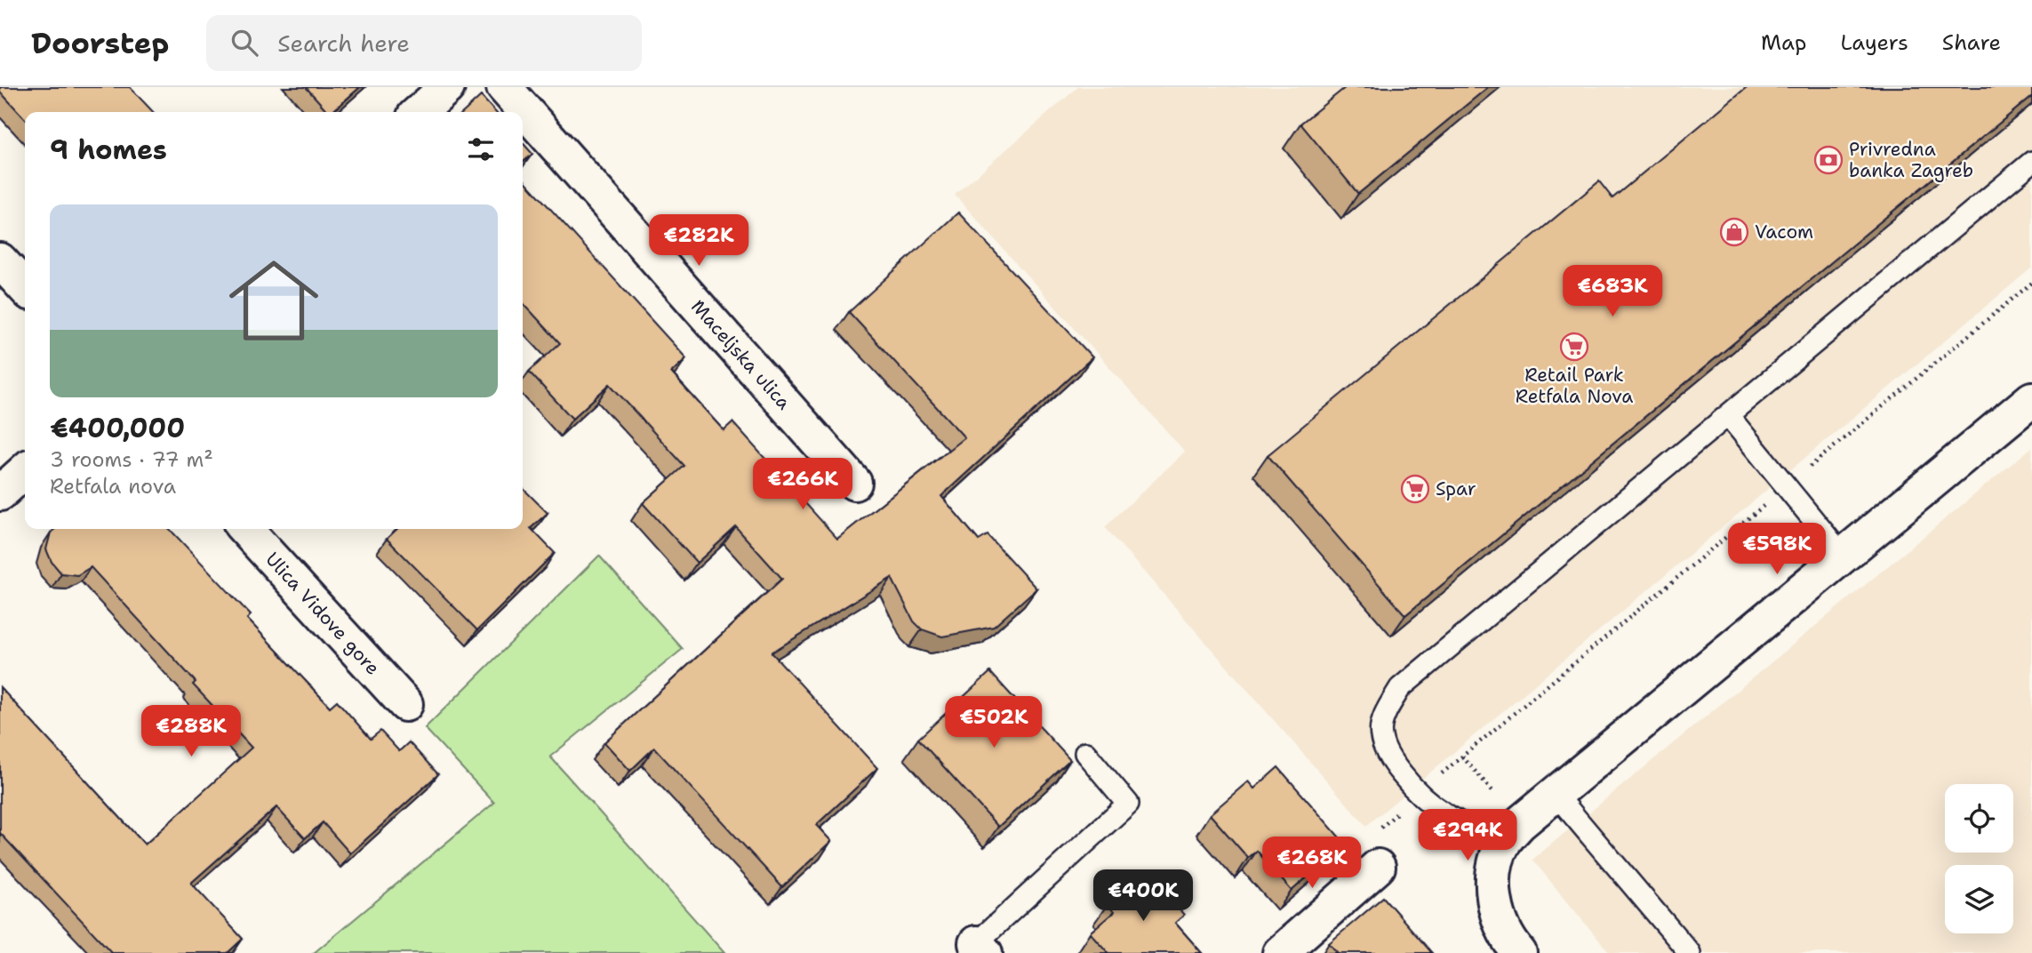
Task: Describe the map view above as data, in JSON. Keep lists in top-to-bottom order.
{
  "streets": {
    "street": ["Maceljska ulica", "Ulica Vidove gore"]
  },
  "places": {
    "bank": ["Privredna banka Zagreb"],
    "shop": ["Vacom"],
    "supermarket": ["Retail Park Retfala Nova", "Spar"]
  },
  "page": {
    "header": "Doorstep",
    "search": "Search here",
    "nav": ["Map", "Layers", "Share"],
    "heading": "9 homes",
    "list": [
      {
        "name": "€400,000",
        "note": "3 rooms · 77 m² · Retfala nova"
      }
    ],
    "price": [
      "€282K",
      "€683K",
      "€266K",
      "€598K",
      "€502K",
      "€288K",
      "€294K",
      "€268K",
      "€400K"
    ]
  }
}
